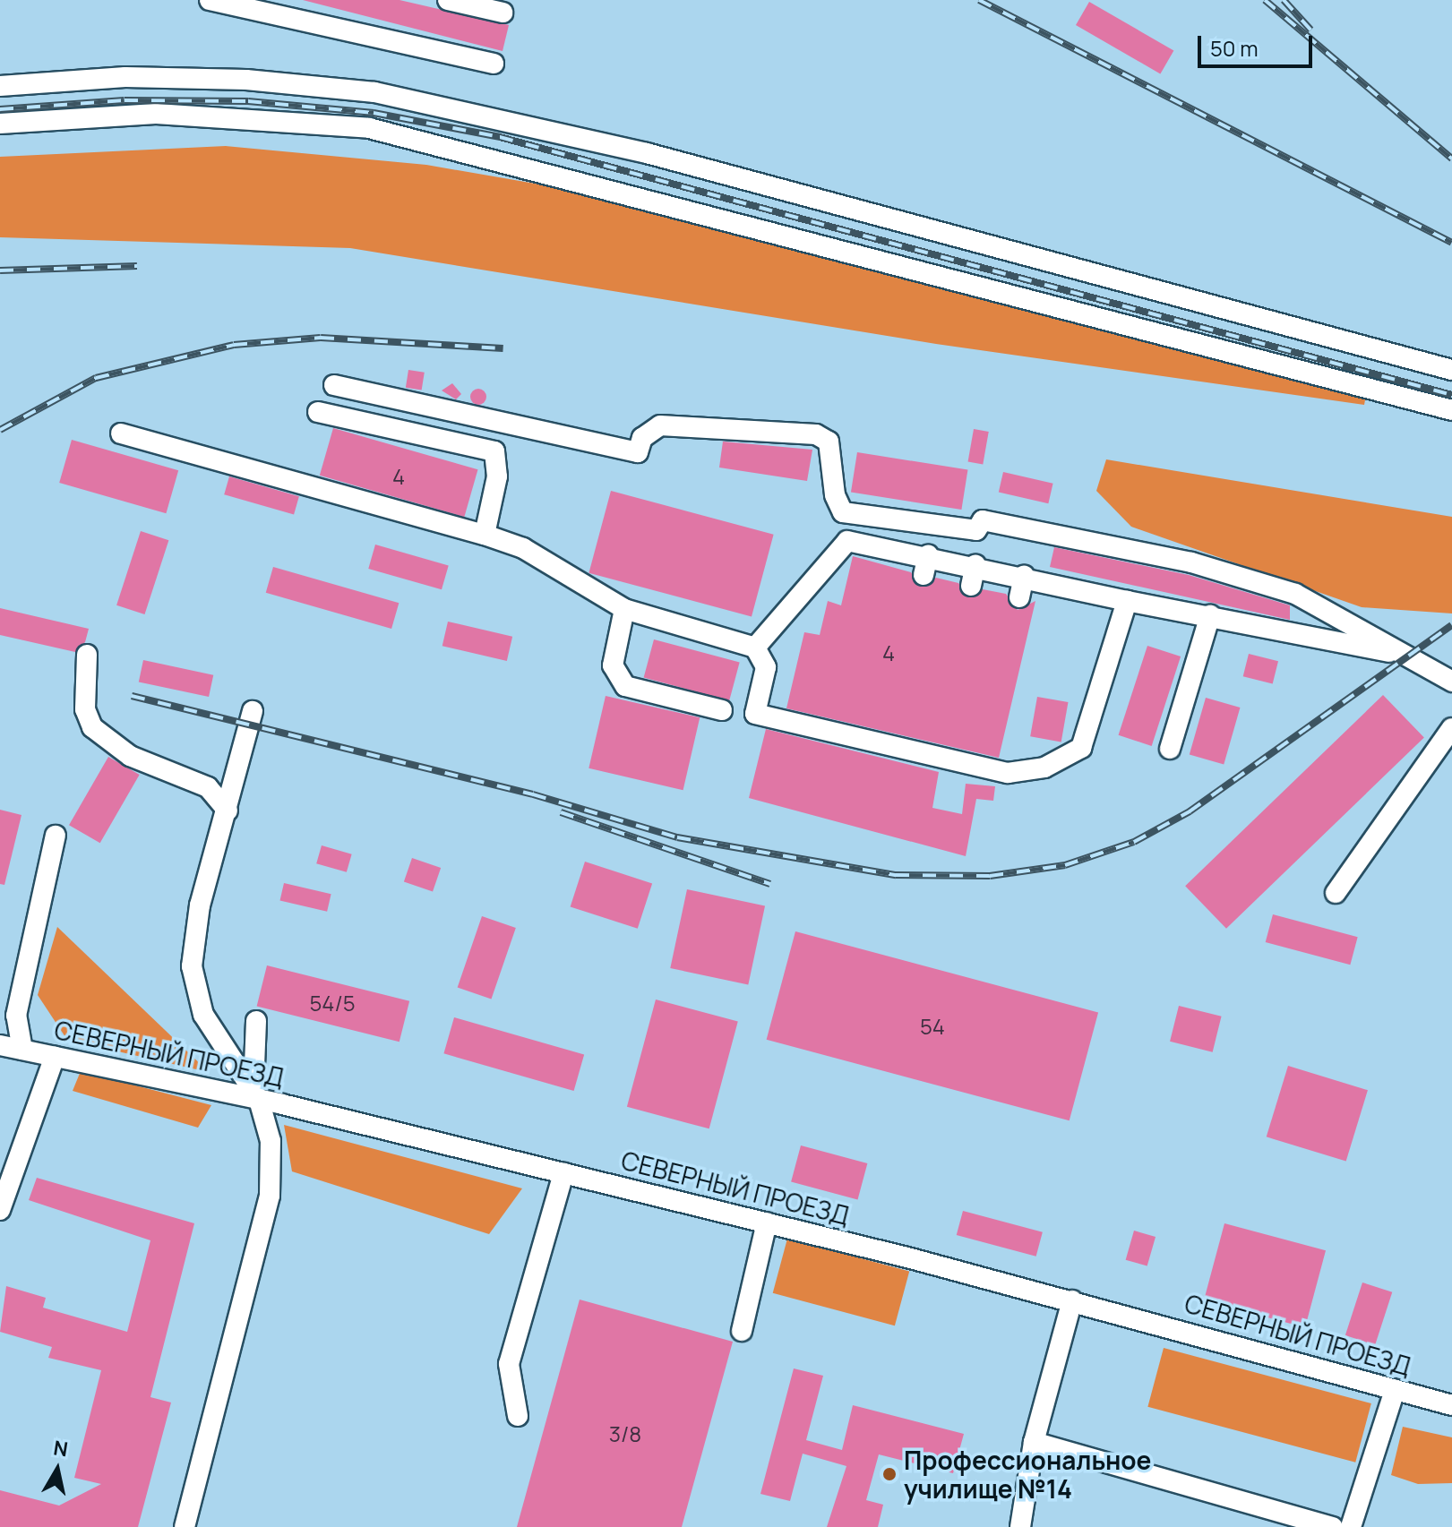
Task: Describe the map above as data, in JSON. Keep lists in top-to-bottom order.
{
  "streets": {
    "street": ["СЕВЕРНЫЙ ПРОЕЗД"]
  },
  "places": ["Профессиональное училище №14"],
  "house_numbers": [
    "4",
    "4",
    "54/5",
    "54",
    "3/8"
  ],
  "scale_bar": "50 m",
  "north": "top"
}
